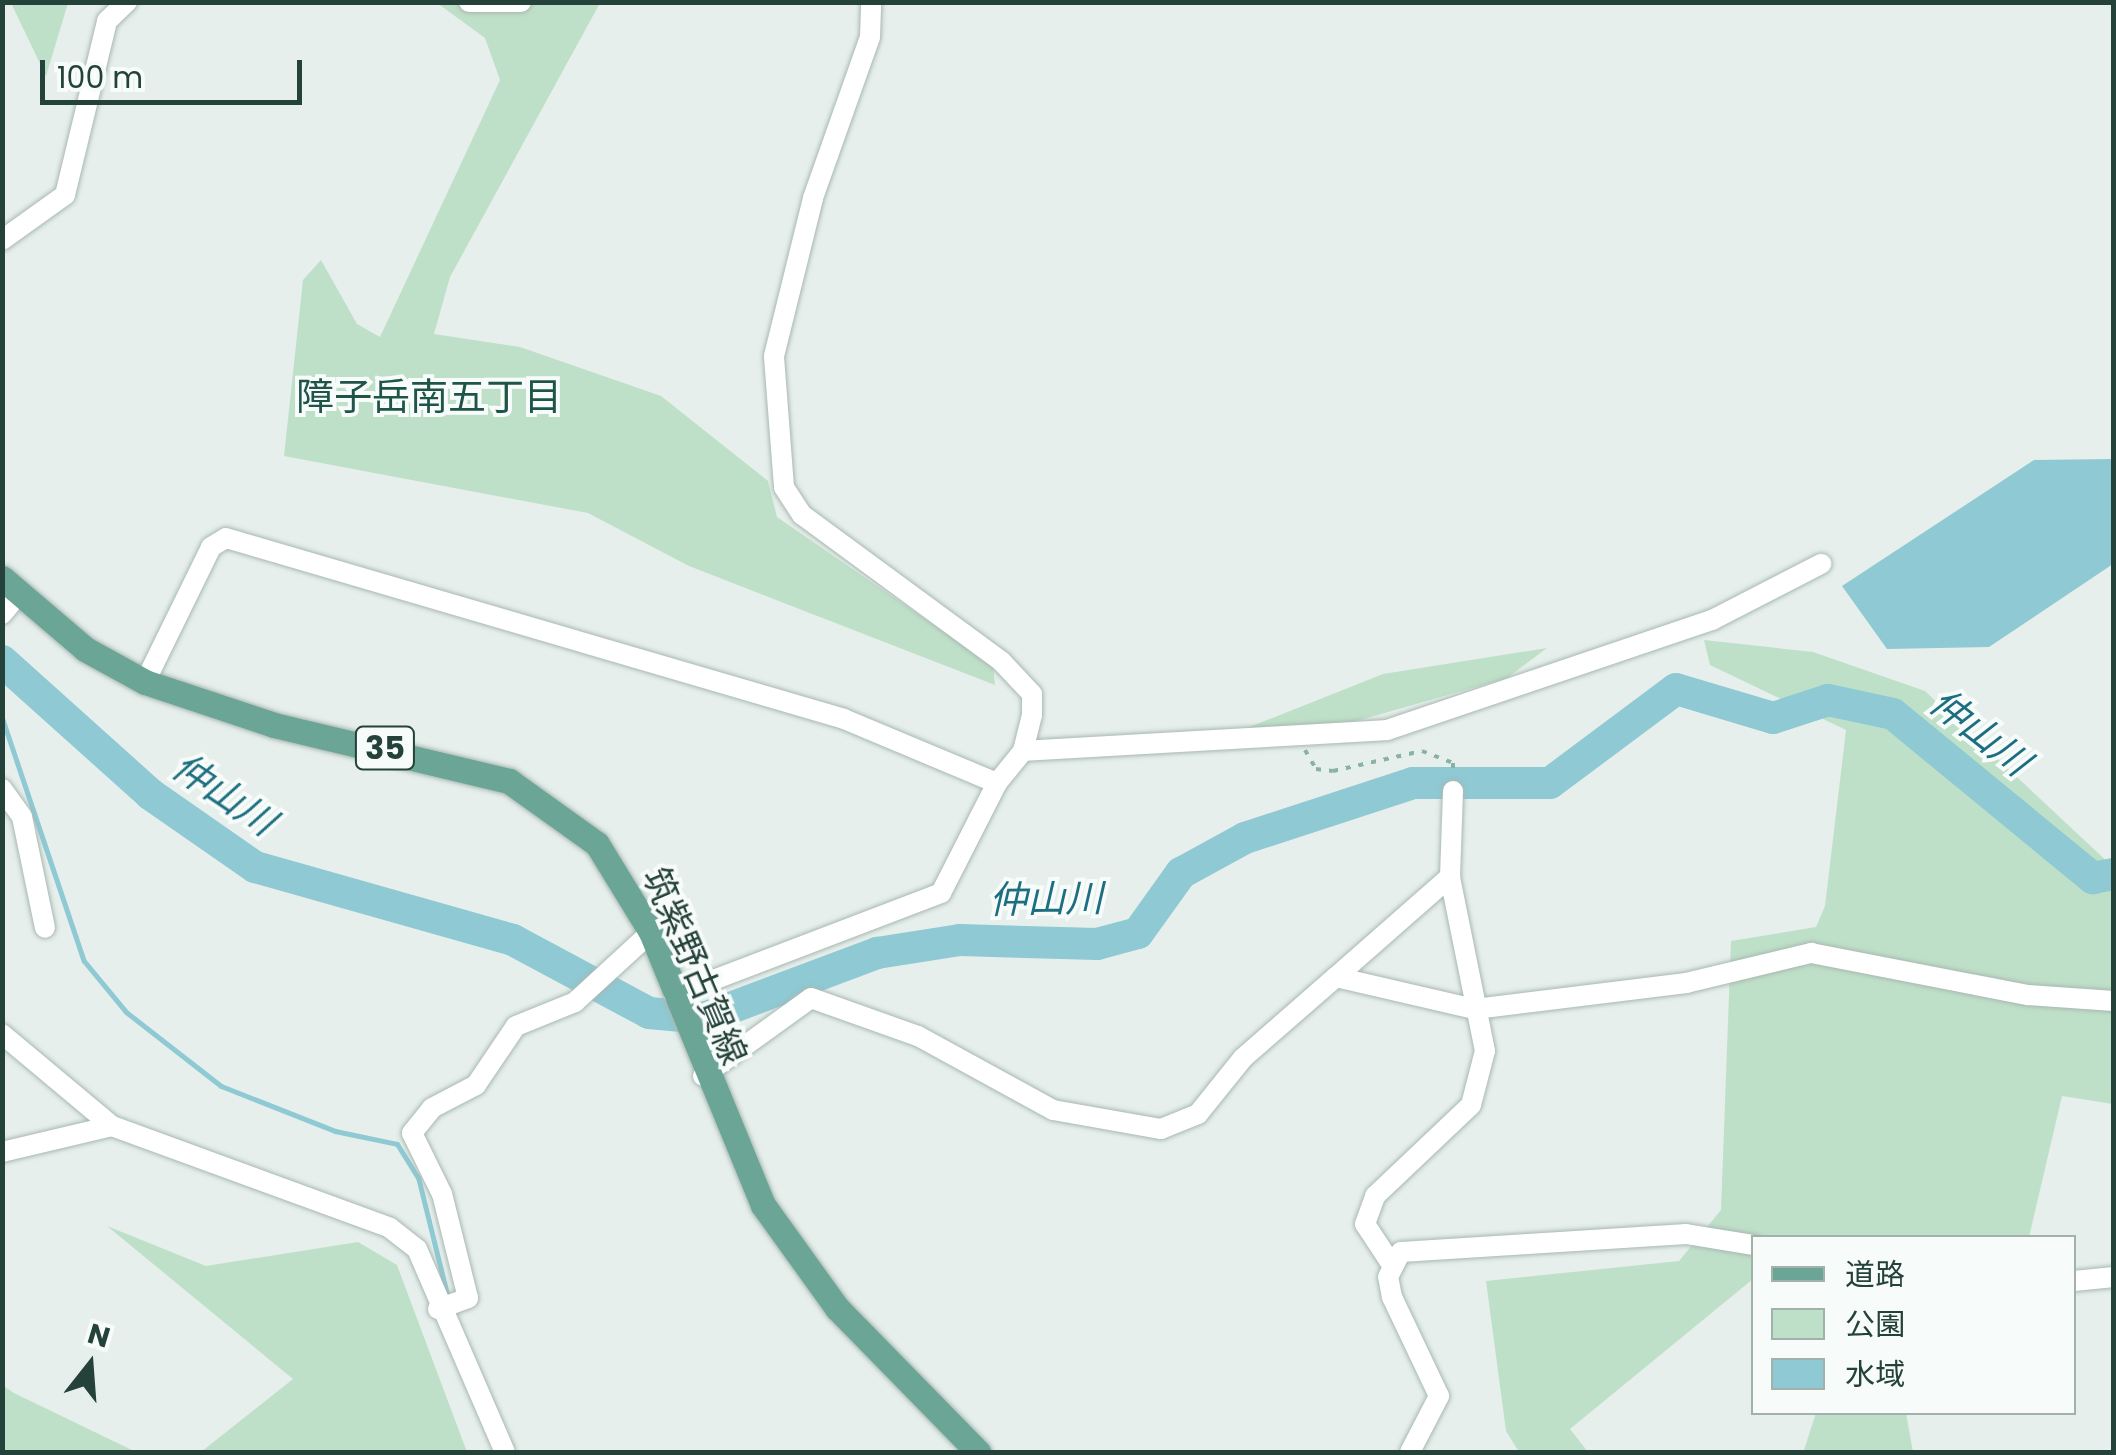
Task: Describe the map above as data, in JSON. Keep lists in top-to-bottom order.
{
  "streets": {
    "main road": ["35", "筑紫野古賀線"]
  },
  "districts": ["障子岳南五丁目"],
  "water": ["仲山川"],
  "legend": ["道路", "公園", "水域"],
  "scale_bar": "100 m",
  "north": "top"
}
